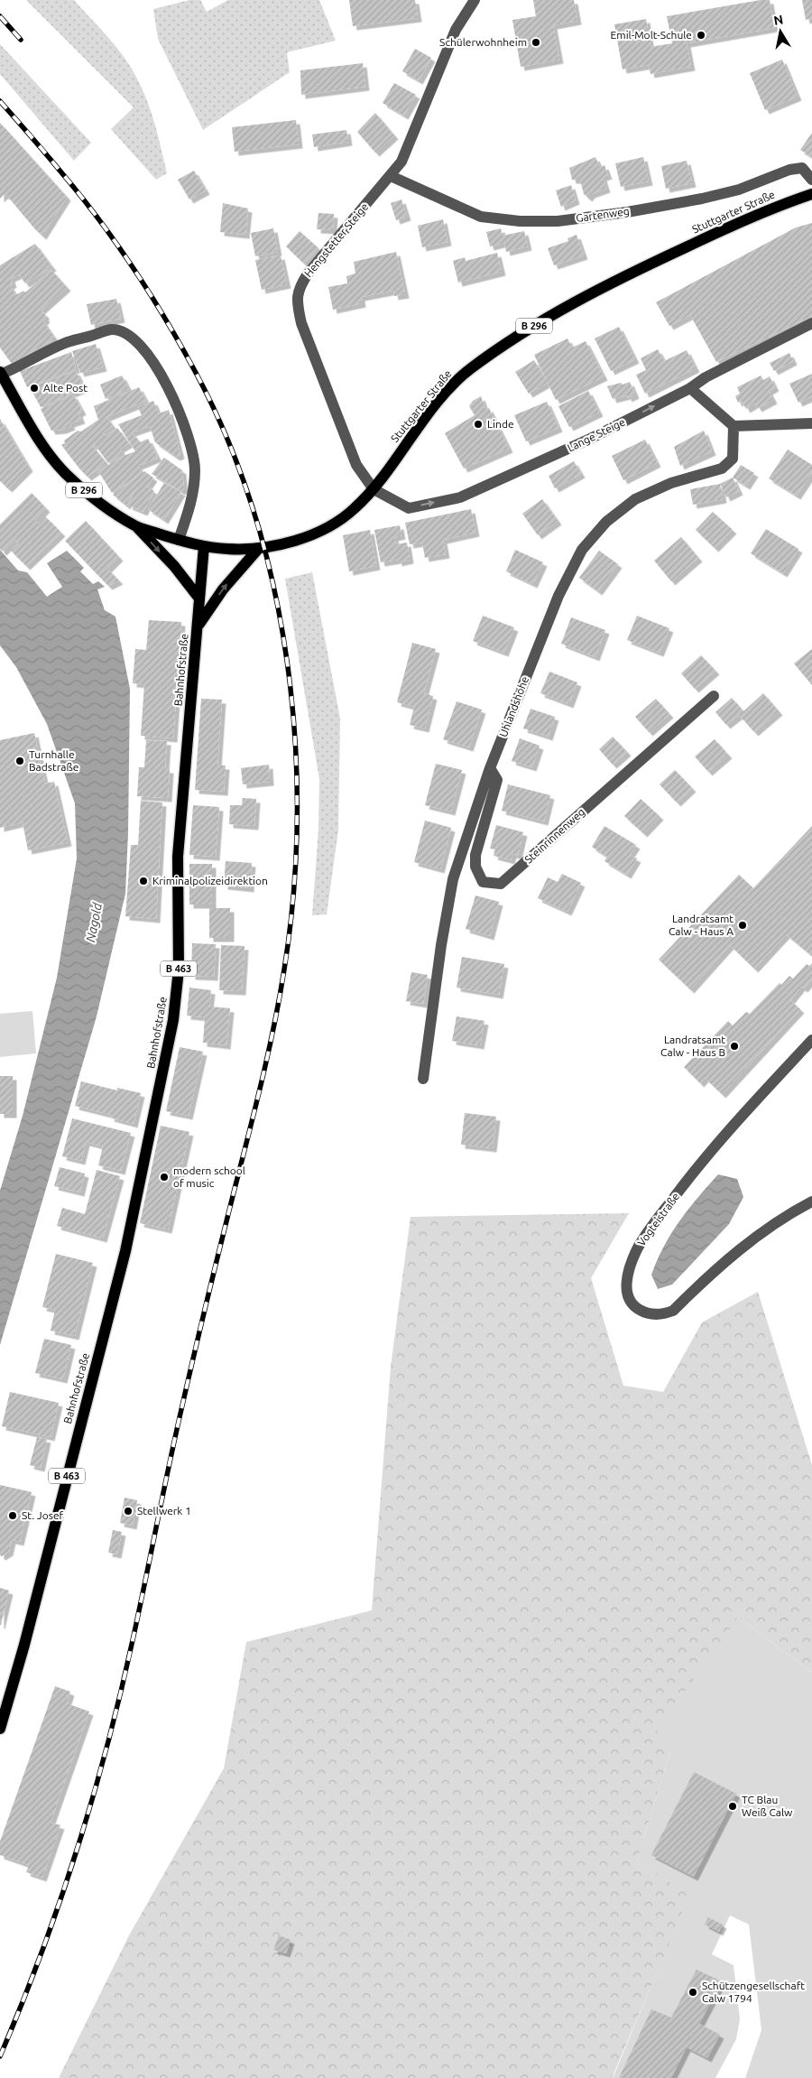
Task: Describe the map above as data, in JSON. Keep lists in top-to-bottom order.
{
  "streets": {
    "main road": [
      "Stuttgarter Straße",
      "B 296",
      "Bahnhofstraße",
      "B 463"
    ],
    "street": [
      "Gartenweg",
      "Hengstetter Steige",
      "Lange Steige",
      "Uhlandshöhe",
      "Steinrinnenweg",
      "Vogteistraße"
    ]
  },
  "crossings": [
    ["Stuttgarter Straße", "Hengstetter Steige"],
    ["Stuttgarter Straße", "B 296"],
    ["Stuttgarter Straße", "Lange Steige"],
    ["Stuttgarter Straße", "Bahnhofstraße"],
    ["Gartenweg", "Hengstetter Steige"],
    ["Hengstetter Steige", "Lange Steige"],
    ["B 296", "Bahnhofstraße"],
    ["Uhlandshöhe", "Steinrinnenweg"]
  ],
  "one_way": ["Lange Steige"],
  "water": ["Nagold"],
  "places": [
    "Emil-Molt-Schule",
    "Schülerwohnheim",
    "Alte Post",
    "Linde",
    "Turnhalle Badstraße",
    "Kriminalpolizeidirektion",
    "Landratsamt Calw - Haus A",
    "Landratsamt Calw - Haus B",
    "modern school of music",
    "Stellwerk 1",
    "St. Josef",
    "TC Blau Weiß Calw",
    "Schützengesellschaft Calw 1794"
  ],
  "north": "top"
}
